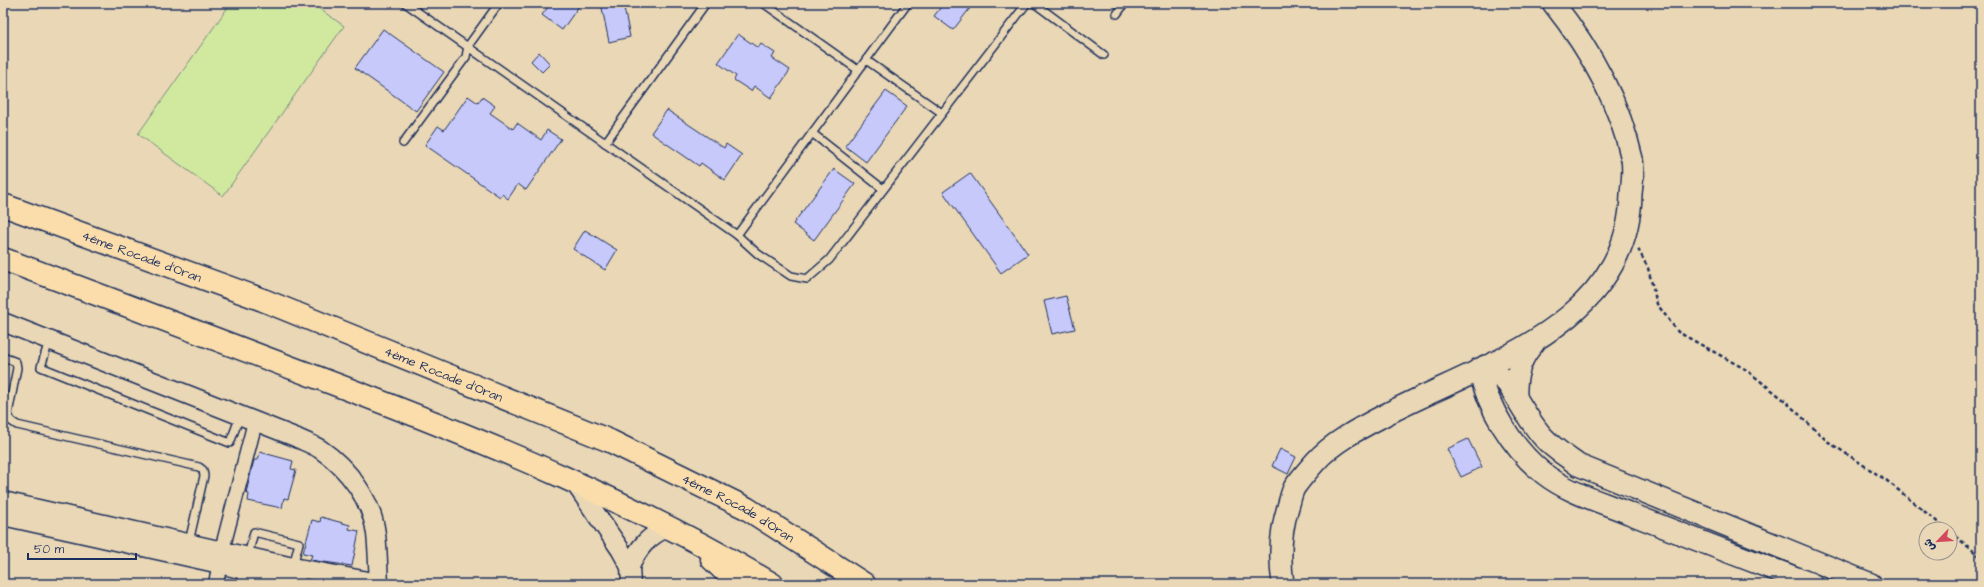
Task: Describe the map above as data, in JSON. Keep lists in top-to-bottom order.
{
  "streets": {
    "highway": ["4ème Rocade d'Oran"]
  },
  "scale_bar": "50 m",
  "north": "bottom left"
}
